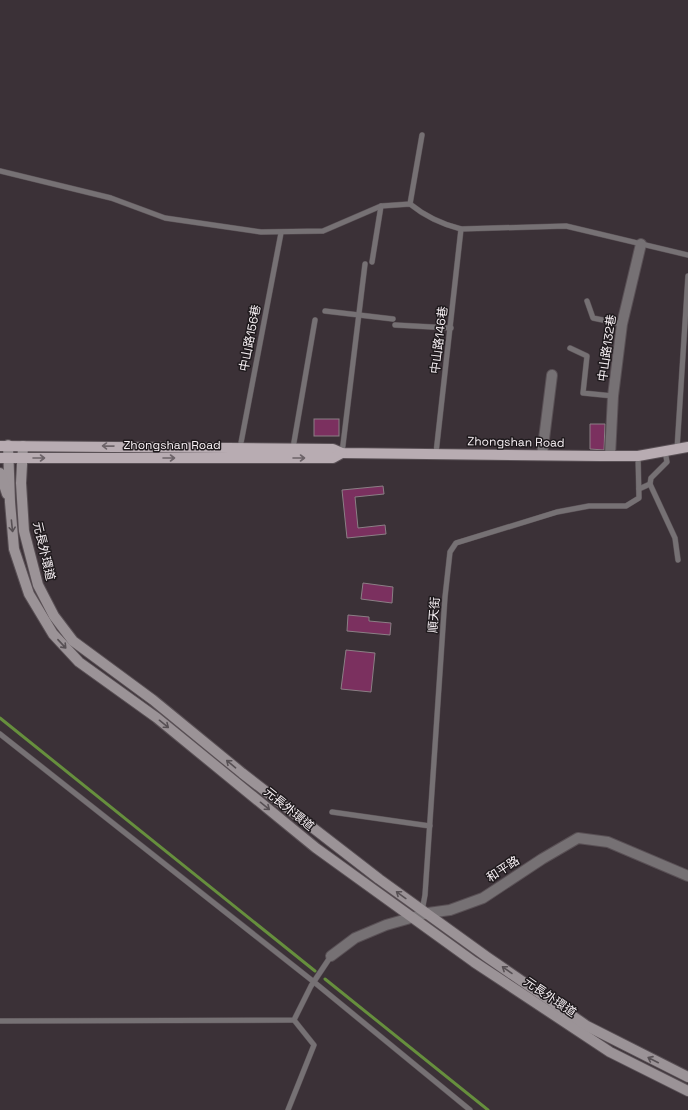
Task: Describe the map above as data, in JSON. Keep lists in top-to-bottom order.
{
  "streets": {
    "main road": ["Zhongshan Road"],
    "street": ["中山路132巷", "元長外環道", "和平路"],
    "lane": ["中山路156巷", "中山路146巷", "順天街"]
  },
  "crossings": [
    ["中山路156巷", "Zhongshan Road"],
    ["中山路146巷", "Zhongshan Road"],
    ["中山路132巷", "Zhongshan Road"],
    ["Zhongshan Road", "元長外環道"],
    ["元長外環道", "順天街"],
    ["元長外環道", "和平路"],
    ["順天街", "和平路"]
  ]
}
